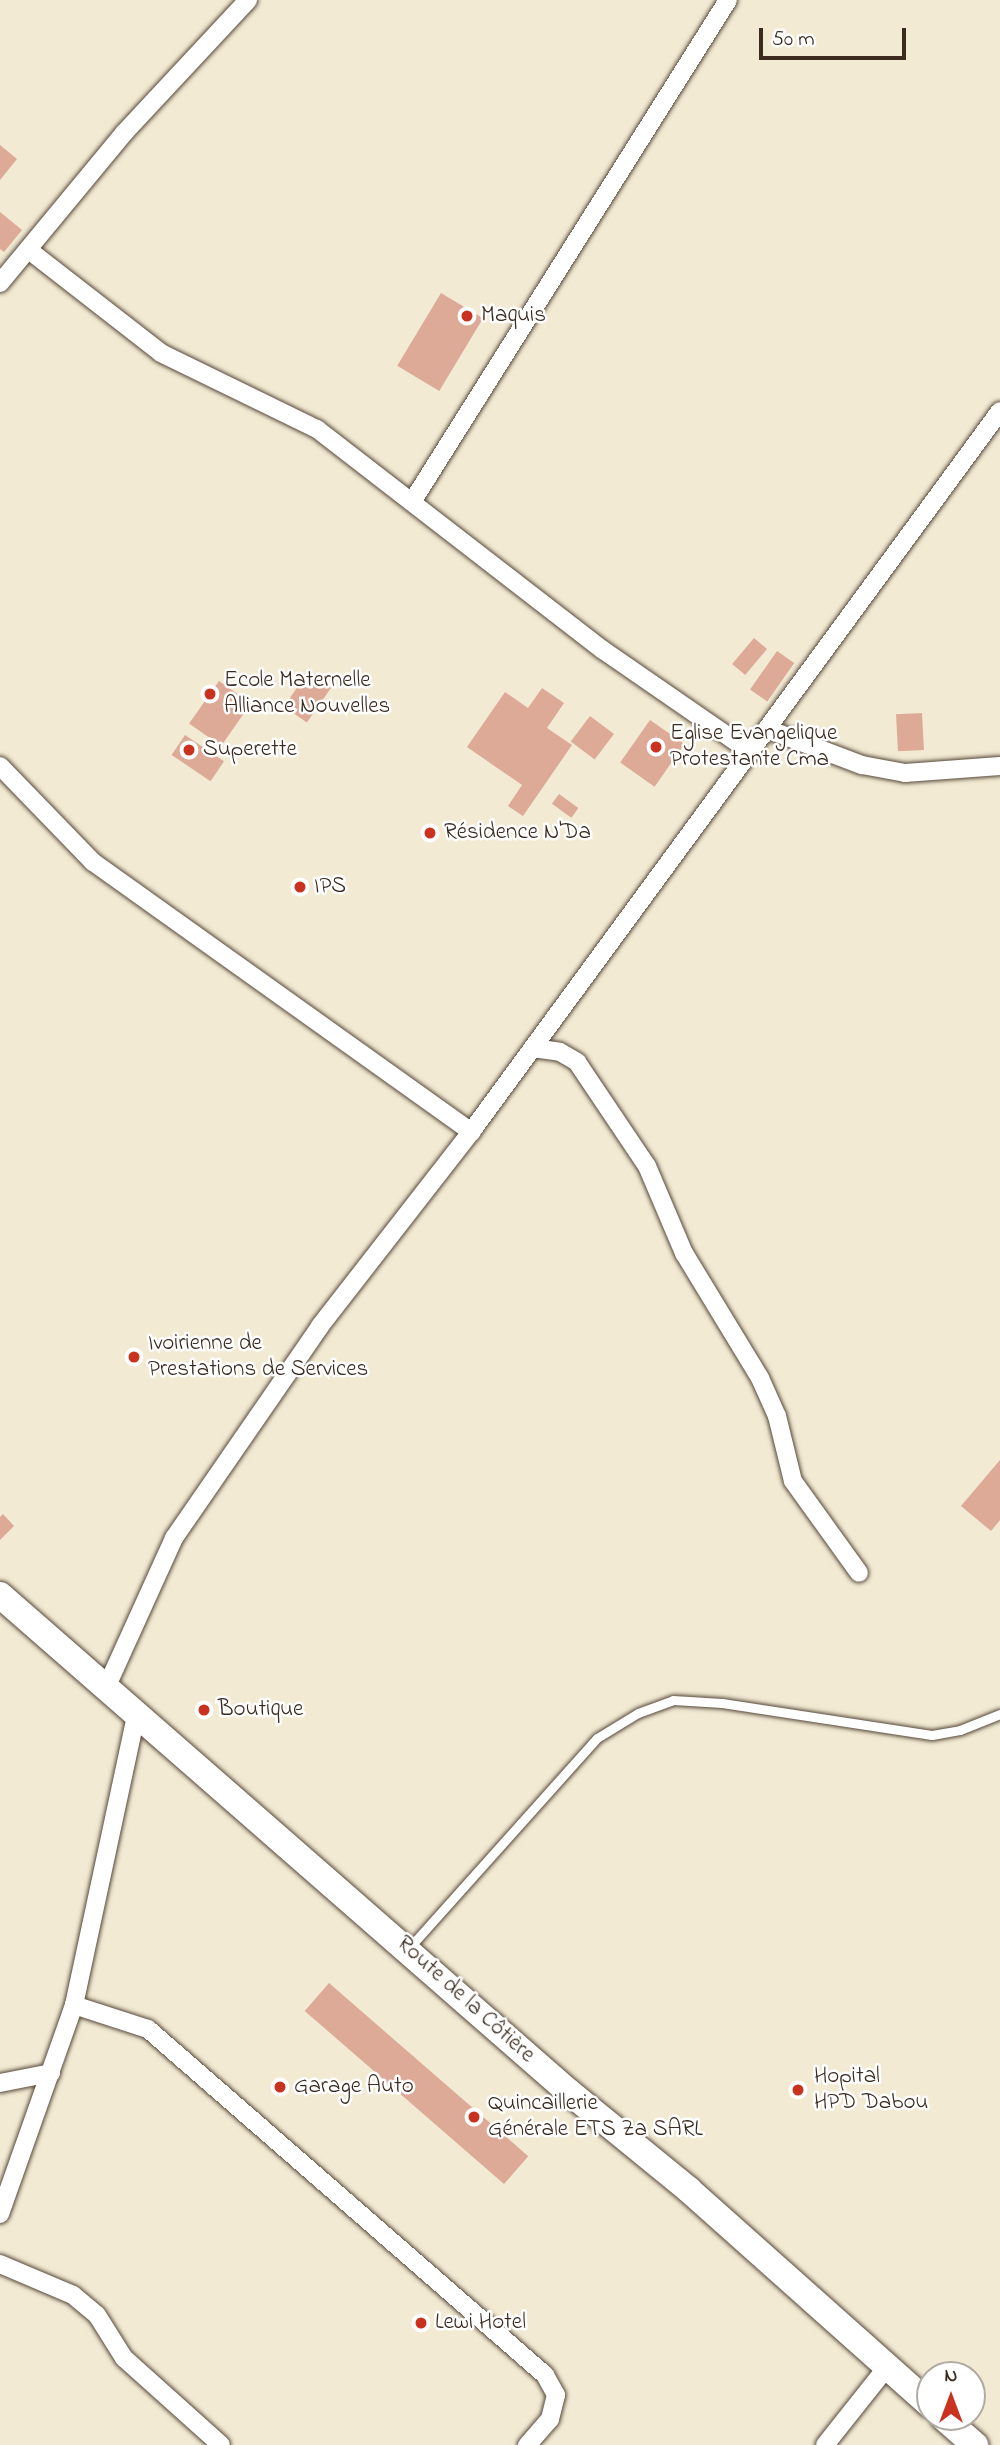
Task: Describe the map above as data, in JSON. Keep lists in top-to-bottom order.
{
  "streets": {
    "main road": ["Route de la Côtière"]
  },
  "places": [
    "Maquis",
    "Ecole Maternelle Alliance Nouvelles",
    "Eglise Evangelique Protestante Cma",
    "Superette",
    "Résidence N'Da",
    "IPS",
    "Ivoirienne de Prestations de Services",
    "Boutique",
    "Garage Auto",
    "Hopital HPD Dabou",
    "Quincaillerie Générale ETS Za SARL",
    "Lewi Hotel"
  ],
  "scale_bar": "50 m",
  "north": "top"
}
